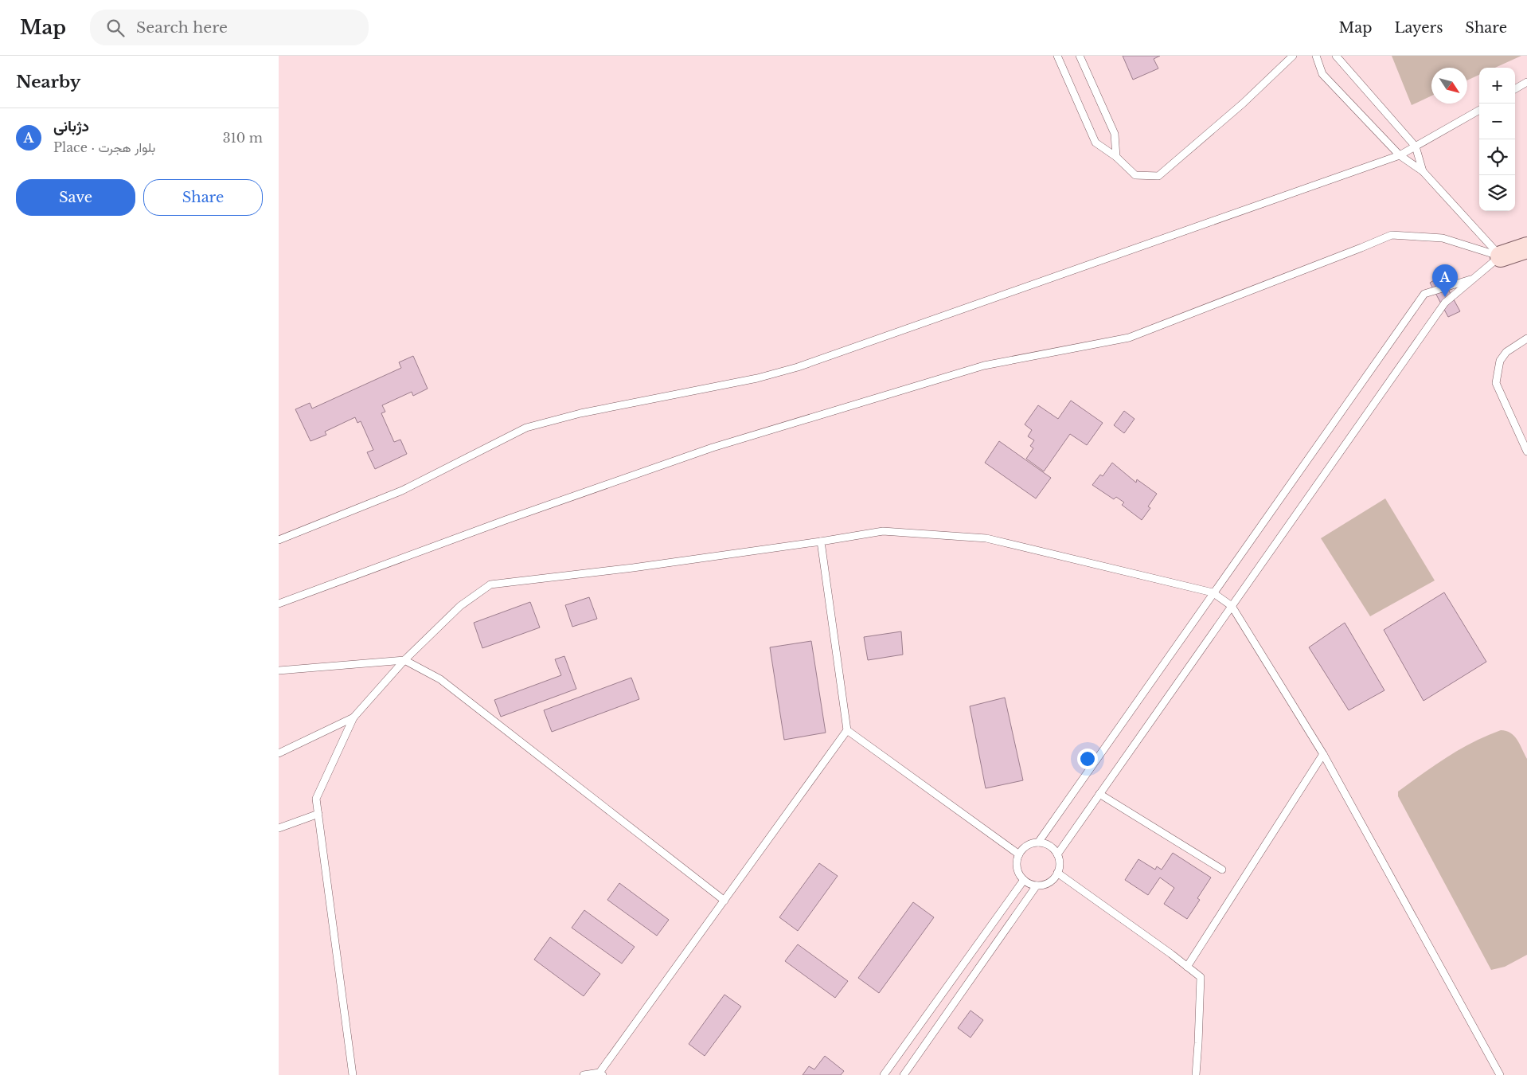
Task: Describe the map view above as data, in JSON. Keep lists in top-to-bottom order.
{
  "north": "bottom right",
  "page": {
    "header": "Map",
    "search": "Search here",
    "nav": ["Map", "Layers", "Share"],
    "heading": "Nearby",
    "map_buttons": ["+", "−"],
    "list": [
      {
        "mark": "A",
        "name": "دژبانی",
        "note": "Place · بلوار هجرت",
        "value": "310 m"
      }
    ],
    "buttons": ["Save", "Share"],
    "pins": "A"
  }
}
